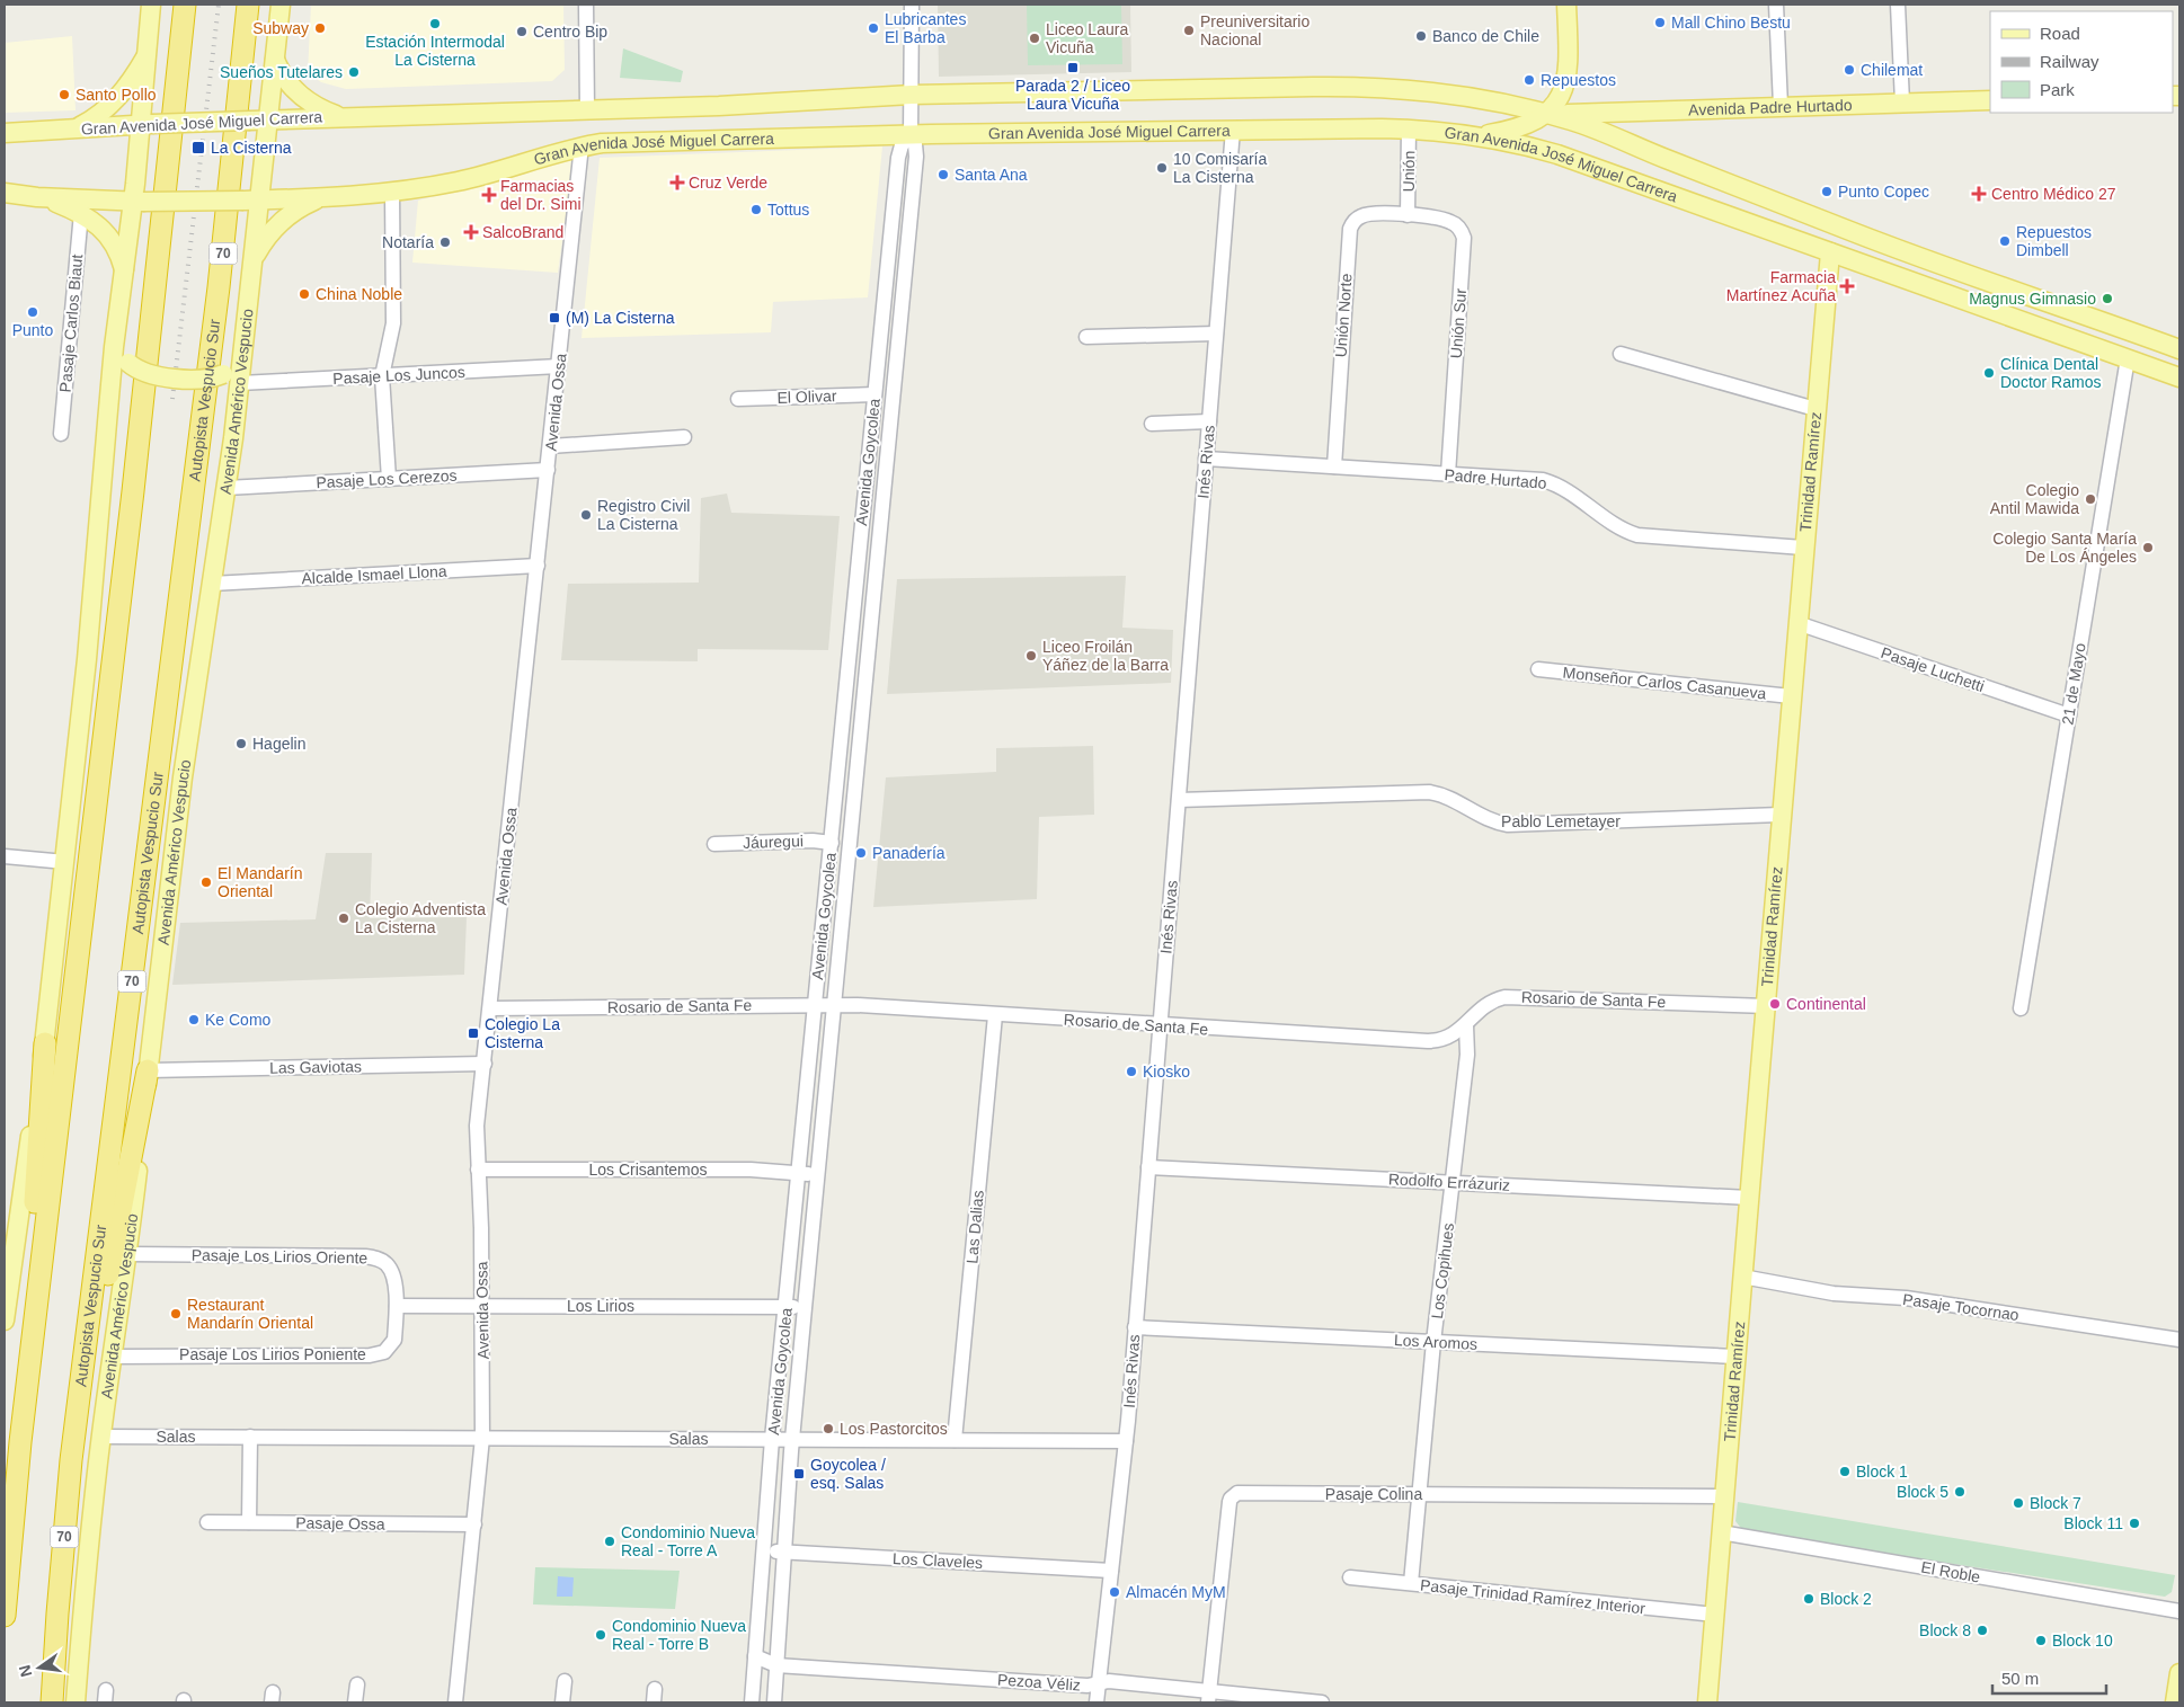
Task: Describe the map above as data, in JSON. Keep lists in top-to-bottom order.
{
  "streets": {
    "highway": ["70", "Autopista Vespucio Sur"],
    "main road": [
      "Avenida Padre Hurtado",
      "Gran Avenida José Miguel Carrera",
      "Avenida Américo Vespucio",
      "Trinidad Ramírez"
    ],
    "street": [
      "Unión",
      "Unión Norte",
      "Pasaje Carlos Biaut",
      "Unión Sur",
      "Pasaje Los Juncos",
      "El Olivar",
      "Avenida Ossa",
      "Avenida Goycolea",
      "Inés Rivas",
      "Pasaje Los Cerezos",
      "Padre Hurtado",
      "Alcalde Ismael Llona",
      "Pasaje Luchetti",
      "Monseñor Carlos Casanueva",
      "21 de Mayo",
      "Pablo Lemetayer",
      "Jáuregui",
      "Rosario de Santa Fe",
      "Las Gaviotas",
      "Los Crisantemos",
      "Rodolfo Errázuriz",
      "Las Dalias",
      "Pasaje Los Lirios Oriente",
      "Los Copihues",
      "Los Lirios",
      "Pasaje Tocornao",
      "Los Aromos",
      "Pasaje Los Lirios Poniente",
      "Salas",
      "Pasaje Colina",
      "Pasaje Ossa",
      "Los Claveles",
      "El Roble",
      "Pasaje Trinidad Ramírez Interior",
      "Pezoa Véliz"
    ]
  },
  "crossings": [
    ["Avenida Padre Hurtado", "Gran Avenida José Miguel Carrera"],
    ["Gran Avenida José Miguel Carrera", "Unión"],
    ["Gran Avenida José Miguel Carrera", "Avenida Américo Vespucio"],
    ["Gran Avenida José Miguel Carrera", "Avenida Ossa"],
    ["Gran Avenida José Miguel Carrera", "Avenida Goycolea"],
    ["Gran Avenida José Miguel Carrera", "Inés Rivas"],
    ["Gran Avenida José Miguel Carrera", "Trinidad Ramírez"],
    ["Gran Avenida José Miguel Carrera", "21 de Mayo"],
    ["Unión", "Unión Norte"],
    ["Unión", "Unión Sur"],
    ["Unión Norte", "Unión Sur"],
    ["Unión Norte", "Padre Hurtado"],
    ["Unión Sur", "Padre Hurtado"],
    ["Pasaje Los Juncos", "Avenida Américo Vespucio"],
    ["Pasaje Los Juncos", "Avenida Ossa"],
    ["El Olivar", "Avenida Goycolea"],
    ["Avenida Américo Vespucio", "Pasaje Los Cerezos"],
    ["Avenida Américo Vespucio", "Alcalde Ismael Llona"],
    ["Avenida Américo Vespucio", "Las Gaviotas"],
    ["Avenida Américo Vespucio", "Pasaje Los Lirios Oriente"],
    ["Avenida Américo Vespucio", "Pasaje Los Lirios Poniente"],
    ["Avenida Américo Vespucio", "Salas"],
    ["Avenida Ossa", "Pasaje Los Cerezos"],
    ["Avenida Ossa", "Alcalde Ismael Llona"],
    ["Avenida Ossa", "Rosario de Santa Fe"],
    ["Avenida Ossa", "Las Gaviotas"],
    ["Avenida Ossa", "Los Crisantemos"],
    ["Avenida Ossa", "Los Lirios"],
    ["Avenida Ossa", "Salas"],
    ["Avenida Ossa", "Pasaje Ossa"],
    ["Avenida Goycolea", "Jáuregui"],
    ["Avenida Goycolea", "Rosario de Santa Fe"],
    ["Avenida Goycolea", "Los Crisantemos"],
    ["Avenida Goycolea", "Los Lirios"],
    ["Avenida Goycolea", "Salas"],
    ["Avenida Goycolea", "Los Claveles"],
    ["Avenida Goycolea", "Pezoa Véliz"],
    ["Inés Rivas", "Padre Hurtado"],
    ["Inés Rivas", "Pablo Lemetayer"],
    ["Inés Rivas", "Rosario de Santa Fe"],
    ["Inés Rivas", "Rodolfo Errázuriz"],
    ["Inés Rivas", "Los Aromos"],
    ["Inés Rivas", "Salas"],
    ["Inés Rivas", "Los Claveles"],
    ["Inés Rivas", "Pezoa Véliz"],
    ["Trinidad Ramírez", "Padre Hurtado"],
    ["Trinidad Ramírez", "Pasaje Luchetti"],
    ["Trinidad Ramírez", "Monseñor Carlos Casanueva"],
    ["Trinidad Ramírez", "Pablo Lemetayer"],
    ["Trinidad Ramírez", "Rosario de Santa Fe"],
    ["Trinidad Ramírez", "Rodolfo Errázuriz"],
    ["Trinidad Ramírez", "Pasaje Tocornao"],
    ["Trinidad Ramírez", "Los Aromos"],
    ["Trinidad Ramírez", "Pasaje Colina"],
    ["Trinidad Ramírez", "El Roble"],
    ["Trinidad Ramírez", "Pasaje Trinidad Ramírez Interior"],
    ["Pasaje Luchetti", "21 de Mayo"],
    ["Rosario de Santa Fe", "Las Dalias"],
    ["Rosario de Santa Fe", "Los Copihues"],
    ["Rodolfo Errázuriz", "Los Copihues"],
    ["Las Dalias", "Salas"],
    ["Pasaje Los Lirios Oriente", "Los Lirios"],
    ["Pasaje Los Lirios Oriente", "Pasaje Los Lirios Poniente"],
    ["Los Copihues", "Los Aromos"],
    ["Los Copihues", "Pasaje Colina"],
    ["Los Copihues", "Pasaje Trinidad Ramírez Interior"],
    ["Los Lirios", "Pasaje Los Lirios Poniente"],
    ["Pasaje Colina", "Pezoa Véliz"]
  ],
  "places": {
    "other": [
      "Mall Chino Bestu",
      "Estación Intermodal La Cisterna",
      "Subway",
      "Lubricantes El Barba",
      "Preuniversitario Nacional",
      "Centro Bip",
      "Banco de Chile",
      "Liceo Laura Vicuña",
      "Chilemat",
      "Sueños Tutelares",
      "Repuestos",
      "Santo Pollo",
      "10 Comisaría La Cisterna",
      "Santa Ana",
      "Punto Copec",
      "Tottus",
      "Repuestos Dimbell",
      "Notaría",
      "China Noble",
      "Magnus Gimnasio",
      "Punto",
      "Clínica Dental Doctor Ramos",
      "Colegio Antil Mawida",
      "Registro Civil La Cisterna",
      "Colegio Santa María De Los Ángeles",
      "Liceo Froilán Yáñez de la Barra",
      "Hagelin",
      "Panadería",
      "El Mandarín Oriental",
      "Colegio Adventista La Cisterna",
      "Continental",
      "Ke Como",
      "Kiosko",
      "Restaurant Mandarín Oriental",
      "Los Pastorcitos",
      "Block 1",
      "Block 5",
      "Block 7",
      "Block 11",
      "Condominio Nueva Real - Torre A",
      "Almacén MyM",
      "Block 2",
      "Block 8",
      "Condominio Nueva Real - Torre B",
      "Block 10"
    ],
    "transit": [
      "Parada 2 / Liceo Laura Vicuña",
      "La Cisterna",
      "(M) La Cisterna",
      "Colegio La Cisterna",
      "Goycolea / esq. Salas"
    ],
    "health": [
      "Cruz Verde",
      "Centro Médico 27",
      "Farmacias del Dr. Simi",
      "SalcoBrand",
      "Farmacia Martínez Acuña"
    ]
  },
  "legend": ["Road", "Railway", "Park"],
  "scale_bar": "50 m",
  "north": "left"
}
